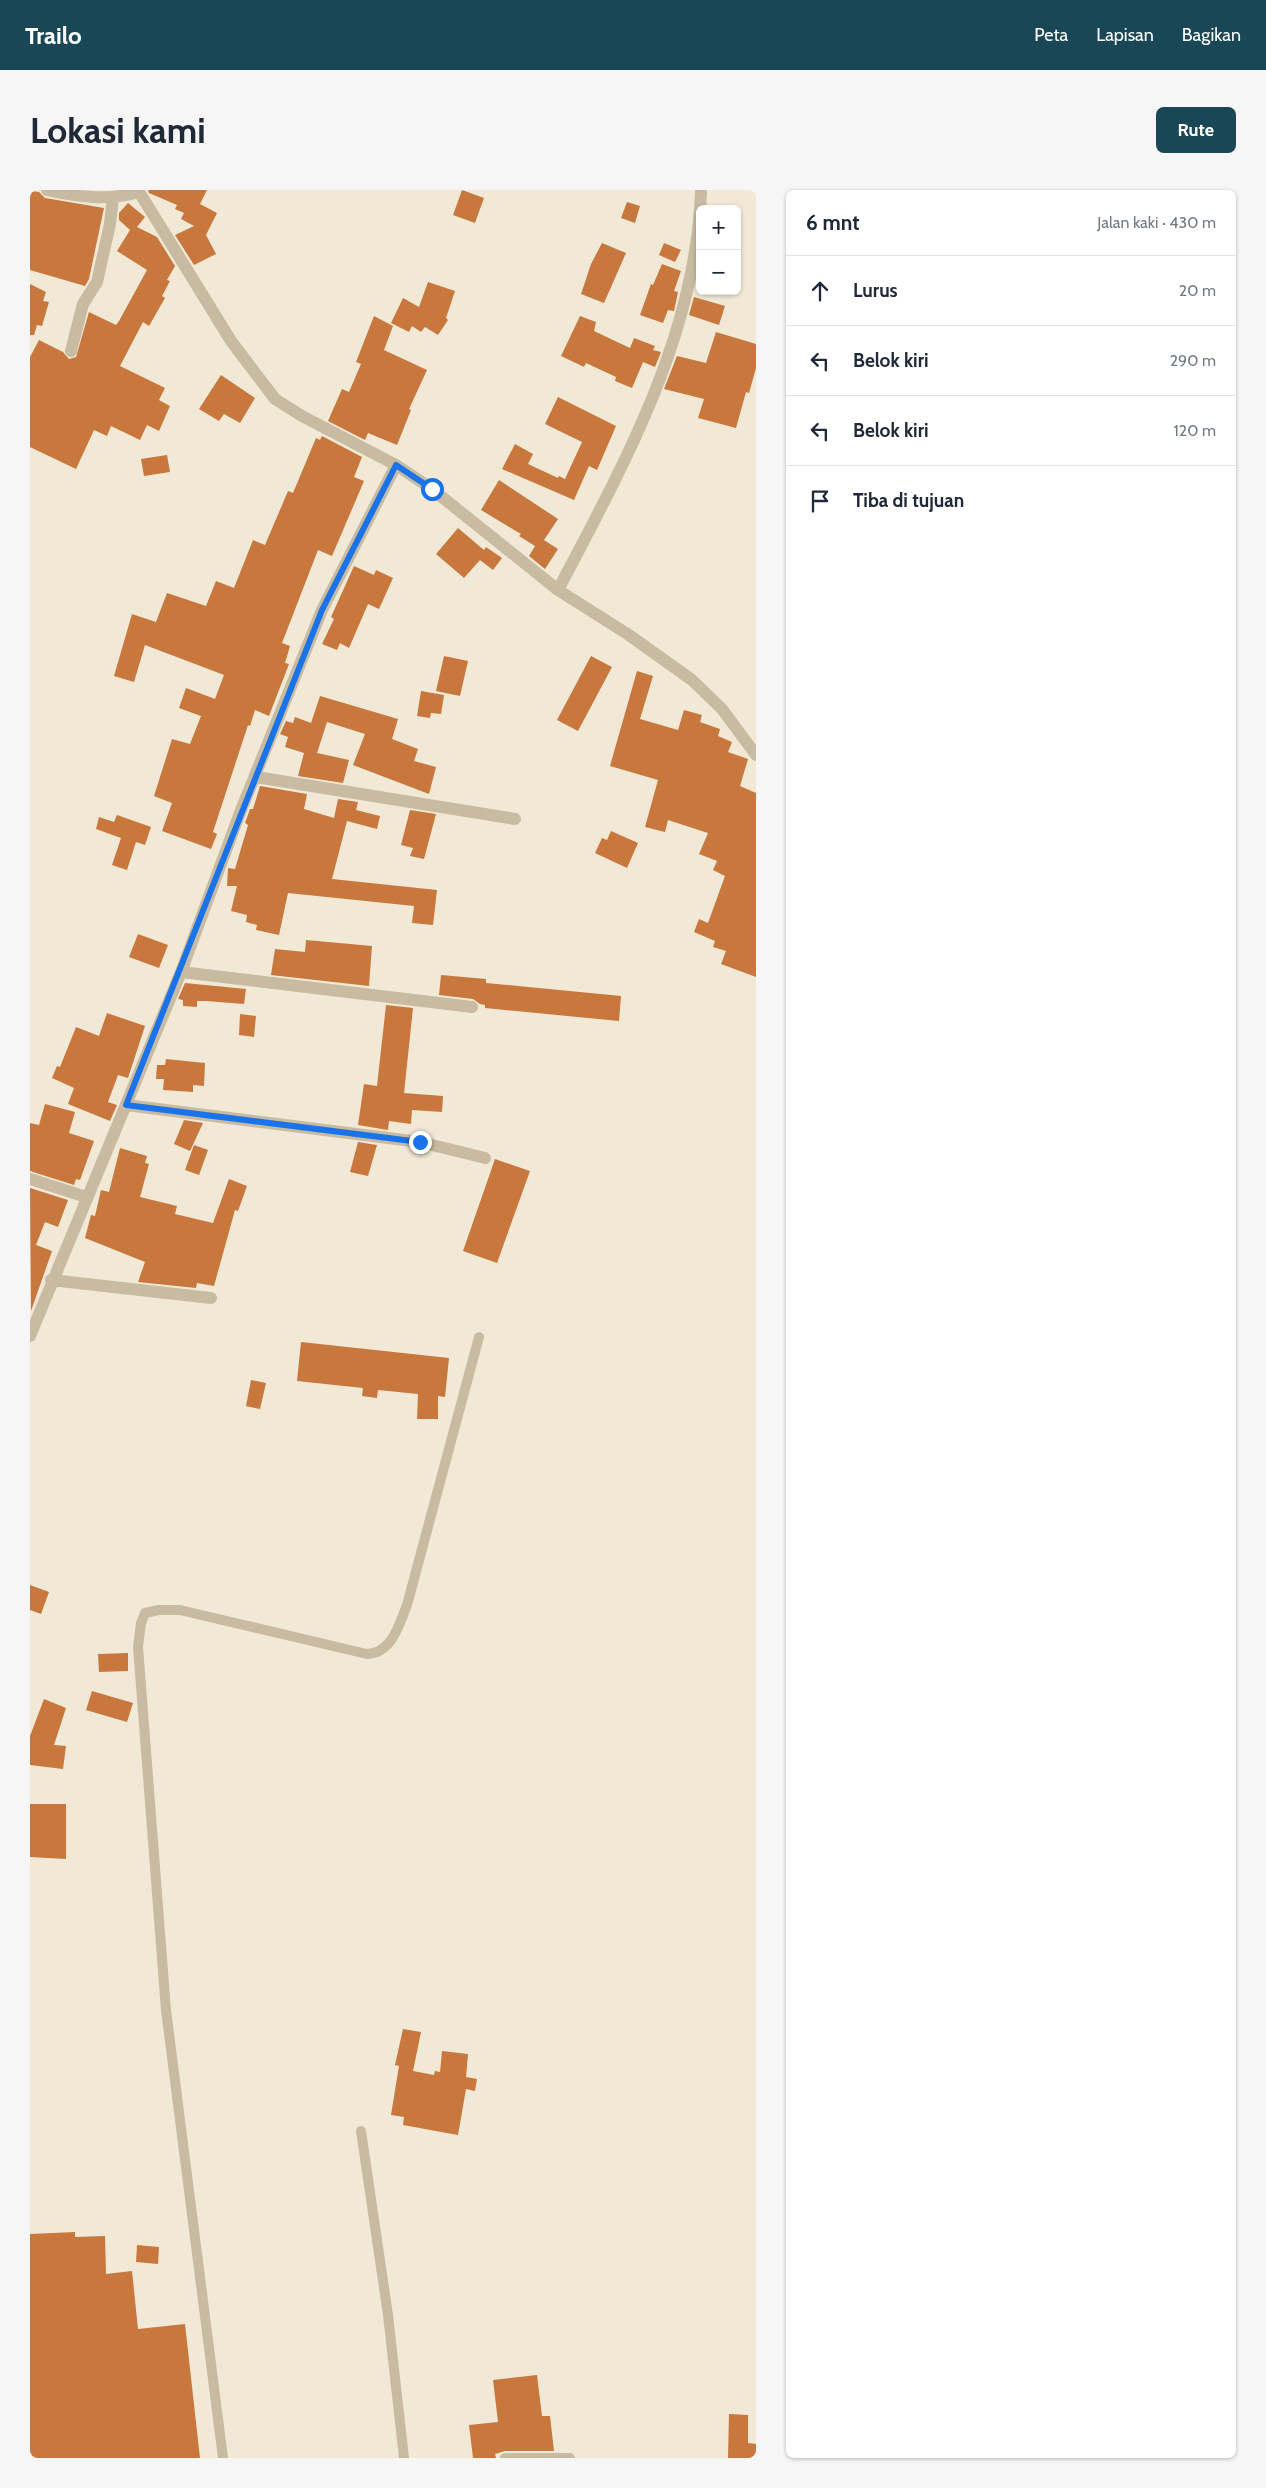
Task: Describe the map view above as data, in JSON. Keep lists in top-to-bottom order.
{
  "page": {
    "header": "Trailo",
    "nav": ["Peta", "Lapisan", "Bagikan"],
    "buttons": "Rute",
    "title": "Lokasi kami",
    "heading": ["6 mnt", "Jalan kaki · 430 m"],
    "map_buttons": ["+", "−"],
    "list": [
      ["Lurus", "20 m"],
      ["Belok kiri", "290 m"],
      ["Belok kiri", "120 m"],
      "Tiba di tujuan"
    ]
  }
}
